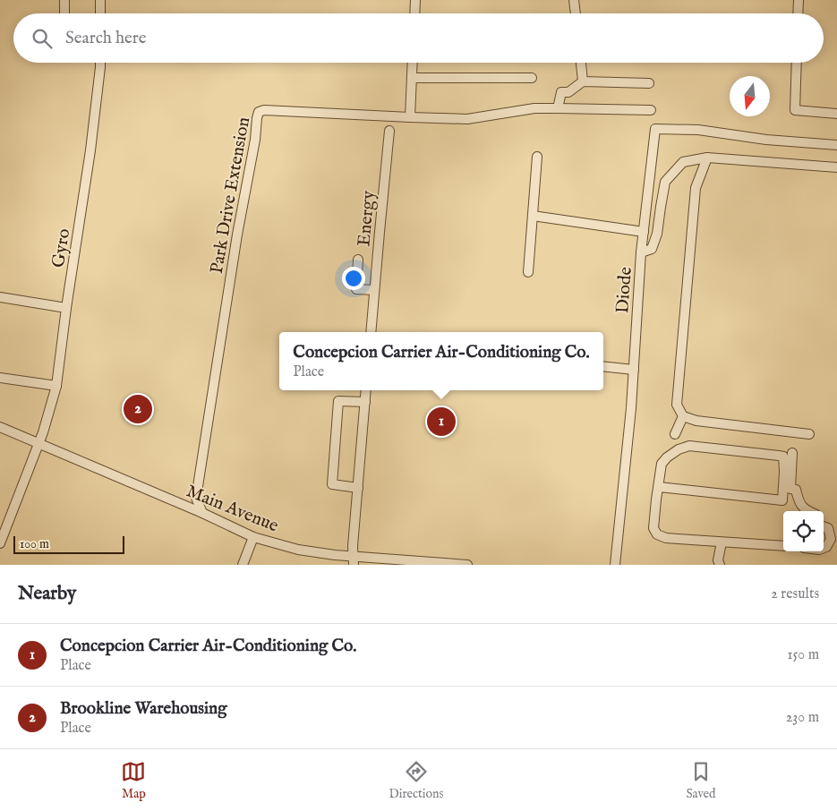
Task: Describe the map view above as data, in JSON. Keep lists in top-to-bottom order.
{
  "streets": {
    "street": [
      "Park Drive Extension",
      "Energy",
      "Gyro",
      "Diode",
      "Main Avenue"
    ]
  },
  "crossings": [
    ["Park Drive Extension", "Main Avenue"],
    ["Gyro", "Main Avenue"]
  ],
  "scale_bar": "100 m",
  "north": "bottom",
  "page": {
    "search": "Search here",
    "popup": ["Concepcion Carrier Air-Conditioning Co.", "Place"],
    "pins": ["2", "1"],
    "scale": "100 m",
    "heading": ["Nearby", "2 results"],
    "list": [
      {
        "mark": "1",
        "name": "Concepcion Carrier Air-Conditioning Co.",
        "note": "Place",
        "value": "150 m"
      },
      {
        "mark": "2",
        "name": "Brookline Warehousing",
        "note": "Place",
        "value": "230 m"
      }
    ],
    "nav": ["Map", "Directions", "Saved"]
  }
}
